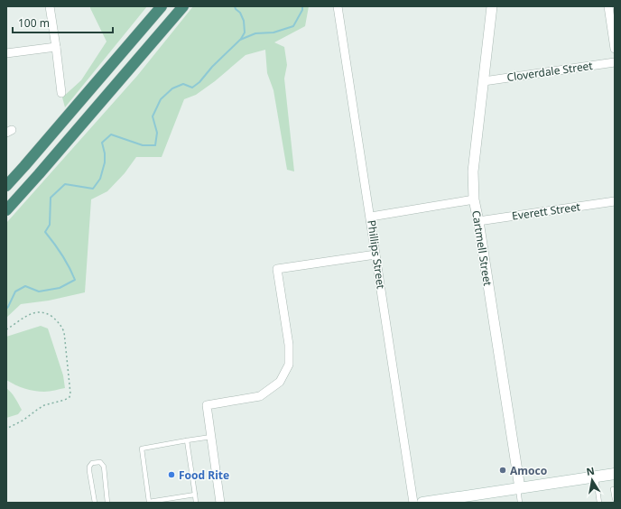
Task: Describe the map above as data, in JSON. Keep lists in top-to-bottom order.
{
  "streets": {
    "street": [
      "Cloverdale Street",
      "Everett Street",
      "Cartmell Street",
      "Phillips Street"
    ]
  },
  "crossings": [
    ["Cloverdale Street", "Cartmell Street"],
    ["Everett Street", "Cartmell Street"]
  ],
  "places": ["Amoco", "Food Rite"],
  "scale_bar": "100 m",
  "north": "top"
}
